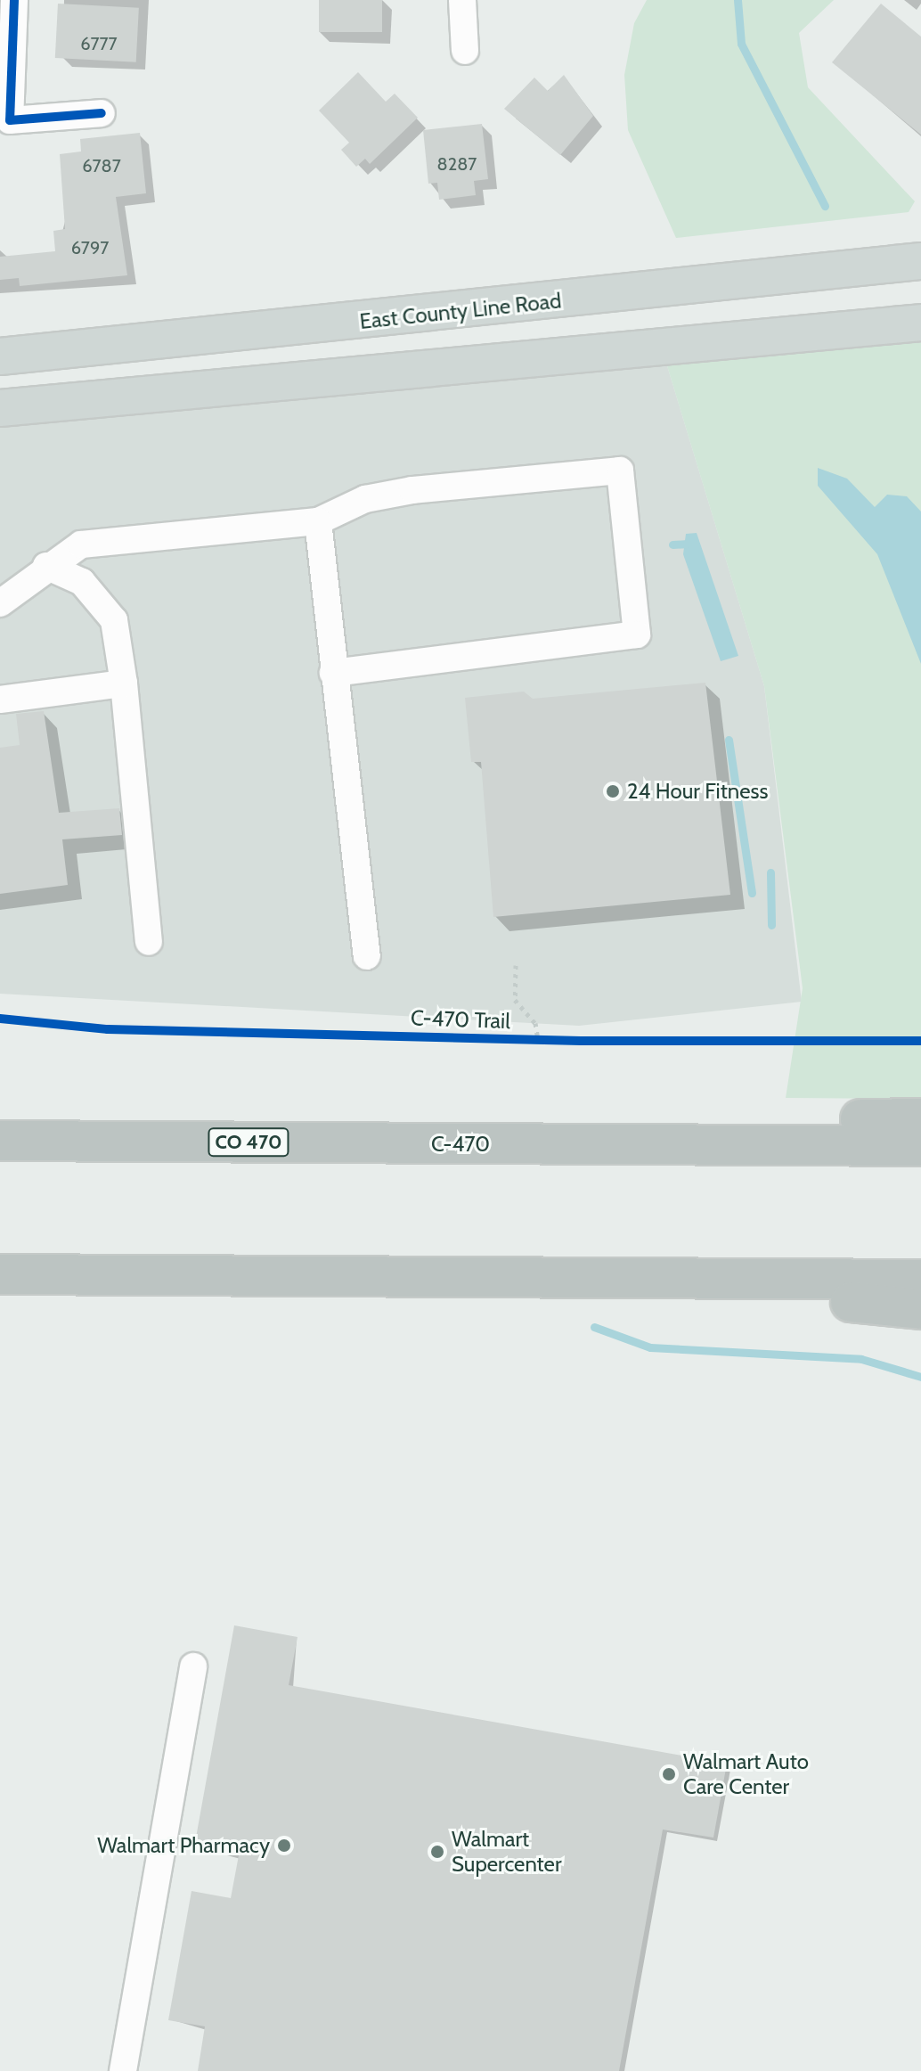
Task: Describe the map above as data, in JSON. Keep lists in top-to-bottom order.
{
  "streets": {
    "highway": ["CO 470", "C-470"],
    "main road": ["East County Line Road"],
    "cycle path": ["C-470 Trail"]
  },
  "places": [
    "24 Hour Fitness",
    "Walmart Auto Care Center",
    "Walmart Pharmacy",
    "Walmart Supercenter"
  ],
  "house_numbers": [
    "6777",
    "8287",
    "6787",
    "6797"
  ]
}
